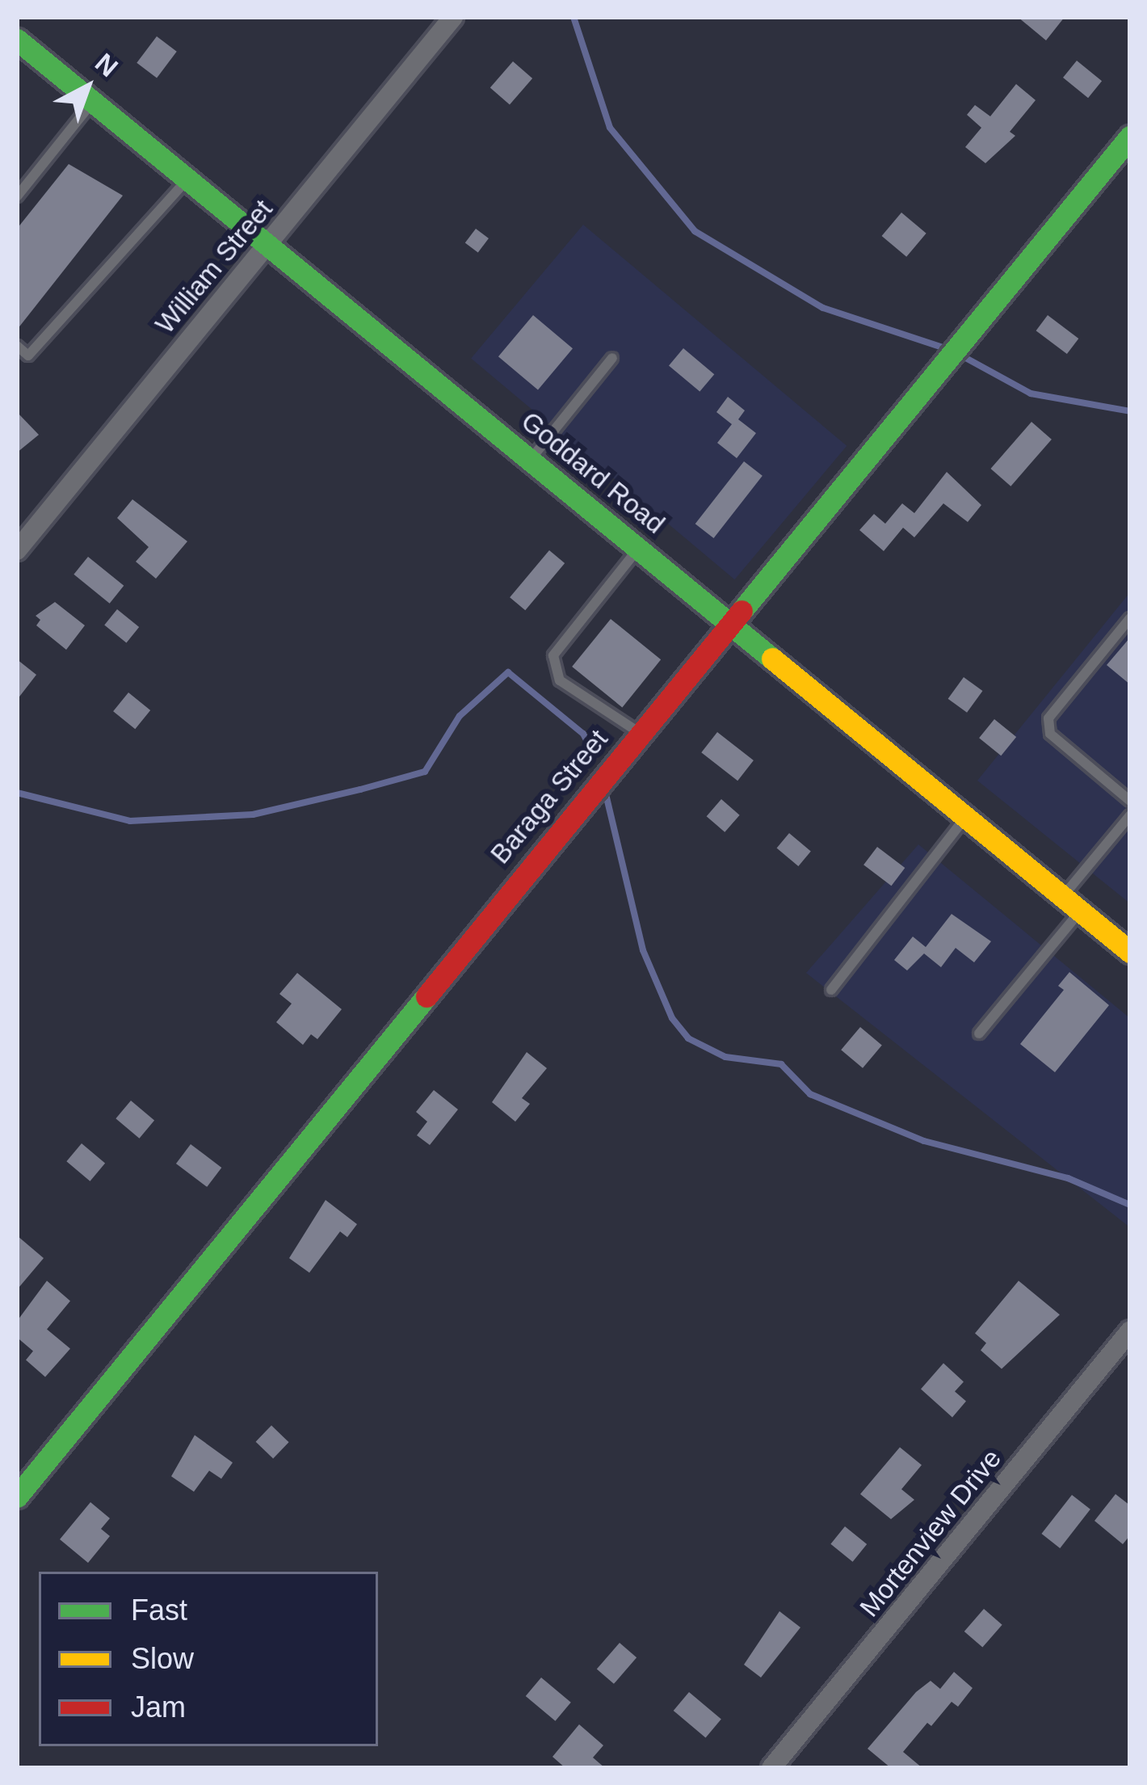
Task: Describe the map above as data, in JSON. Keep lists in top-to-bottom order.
{
  "streets": {
    "street": [
      "William Street",
      "Goddard Road",
      "Baraga Street",
      "Mortenview Drive"
    ]
  },
  "crossings": [
    ["William Street", "Goddard Road"],
    ["Goddard Road", "Baraga Street"]
  ],
  "legend": ["Fast", "Slow", "Jam"],
  "north": "top right"
}
